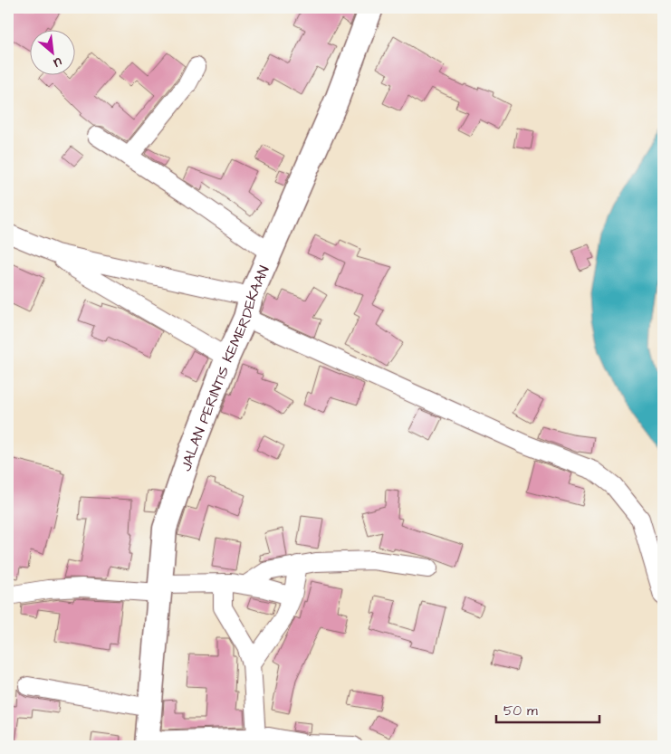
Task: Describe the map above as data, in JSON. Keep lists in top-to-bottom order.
{
  "streets": {
    "main road": ["JALAN PERINTIS KEMERDEKAAN"]
  },
  "scale_bar": "50 m",
  "north": "bottom right"
}
